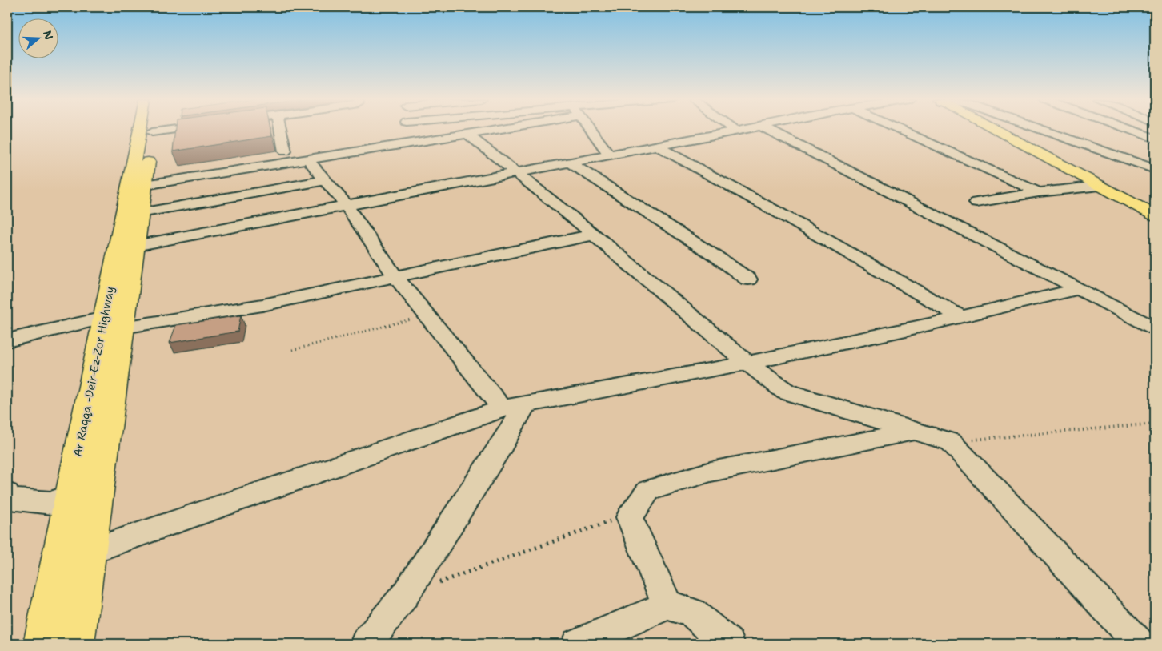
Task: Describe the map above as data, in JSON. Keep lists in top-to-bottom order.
{
  "streets": {
    "main road": ["Ar Raqqa -Deir-Ez-Zor Highway"]
  },
  "north": "right"
}
